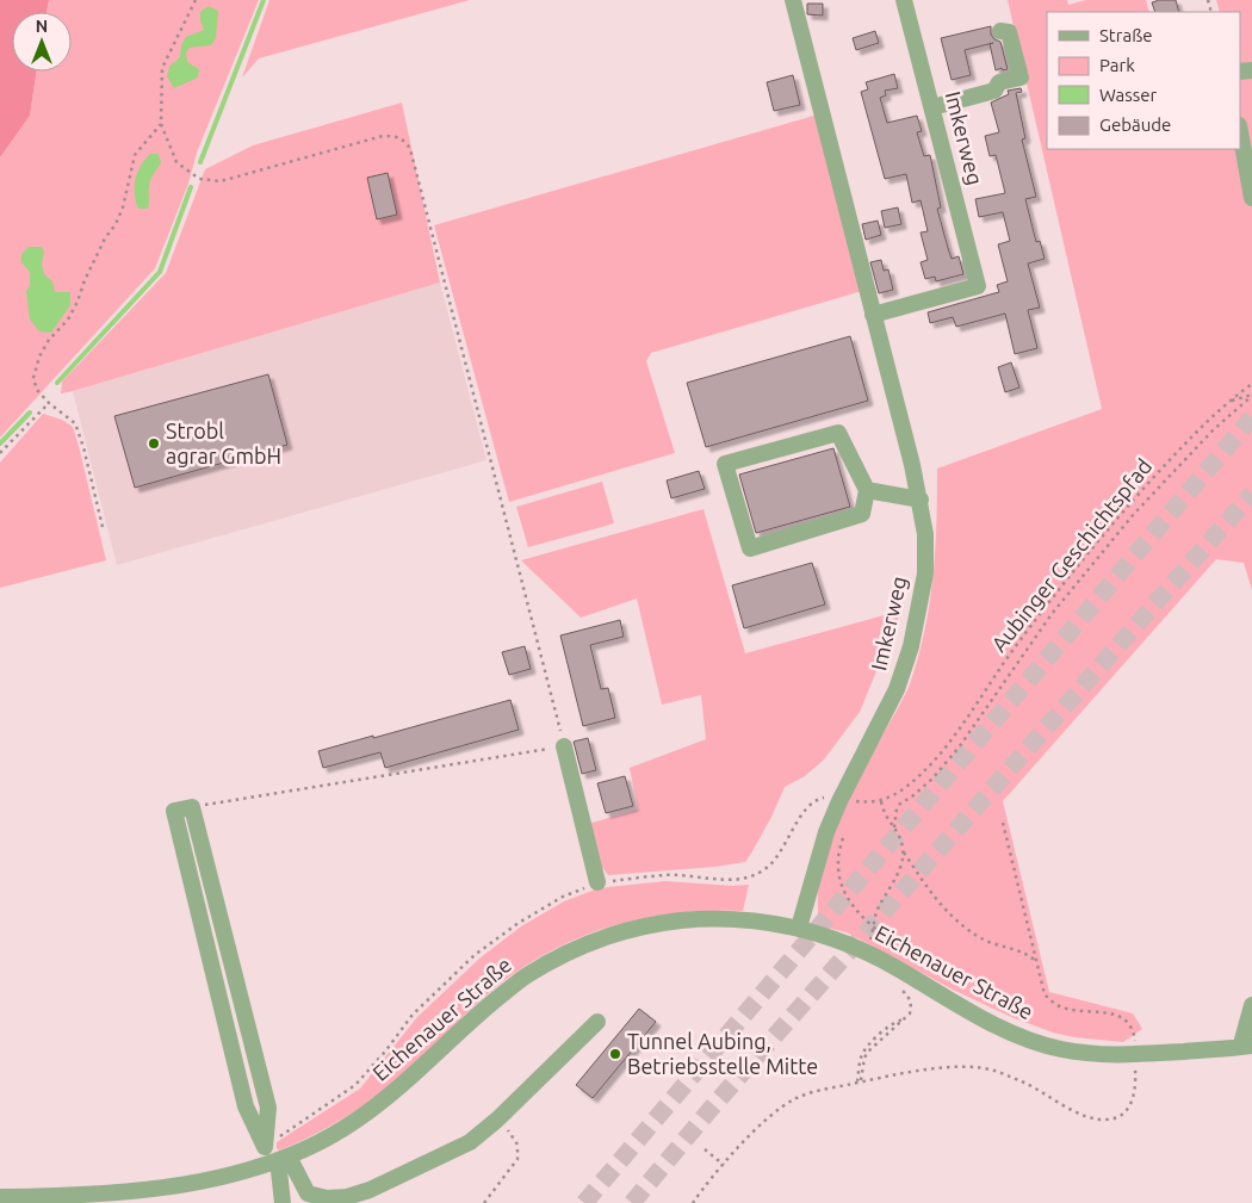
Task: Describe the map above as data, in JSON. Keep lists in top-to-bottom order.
{
  "streets": {
    "street": ["Imkerweg", "Eichenauer Straße"],
    "path": ["Aubinger Geschichtspfad"]
  },
  "crossings": [
    ["Imkerweg", "Aubinger Geschichtspfad"],
    ["Imkerweg", "Eichenauer Straße"]
  ],
  "places": ["Strobl agrar GmbH", "Tunnel Aubing, Betriebsstelle Mitte"],
  "legend": [
    "Straße",
    "Park",
    "Wasser",
    "Gebäude"
  ],
  "north": "top"
}
